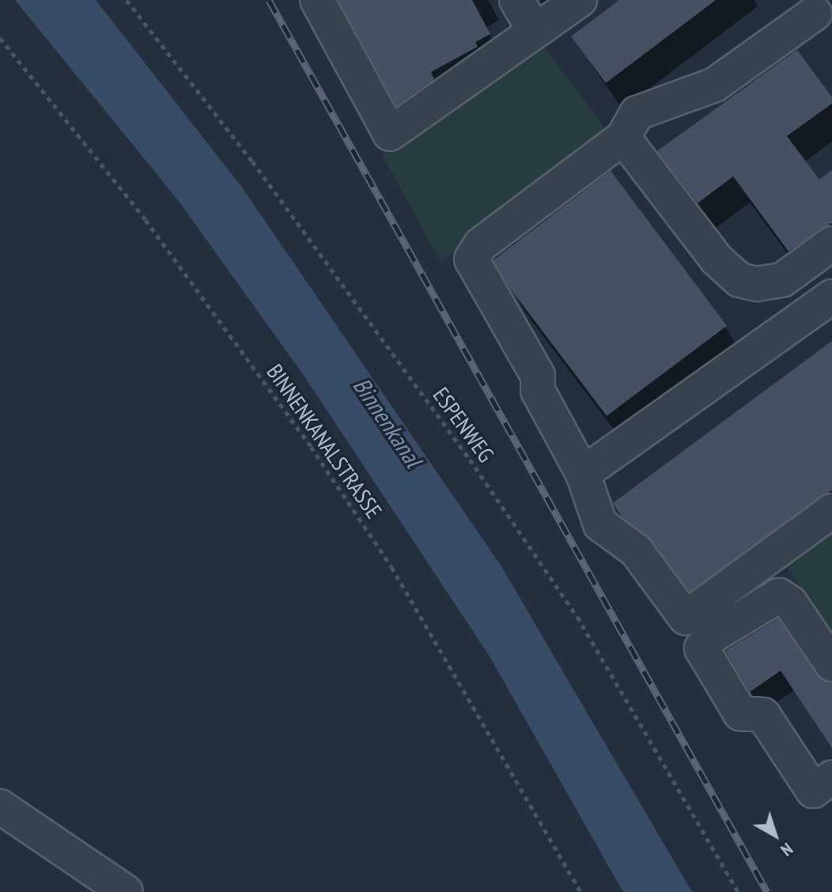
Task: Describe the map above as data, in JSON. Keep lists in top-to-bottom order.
{
  "streets": {
    "path": ["ESPENWEG", "BINNENKANALSTRASSE"]
  },
  "water": ["Binnenkanal"],
  "north": "bottom right"
}
